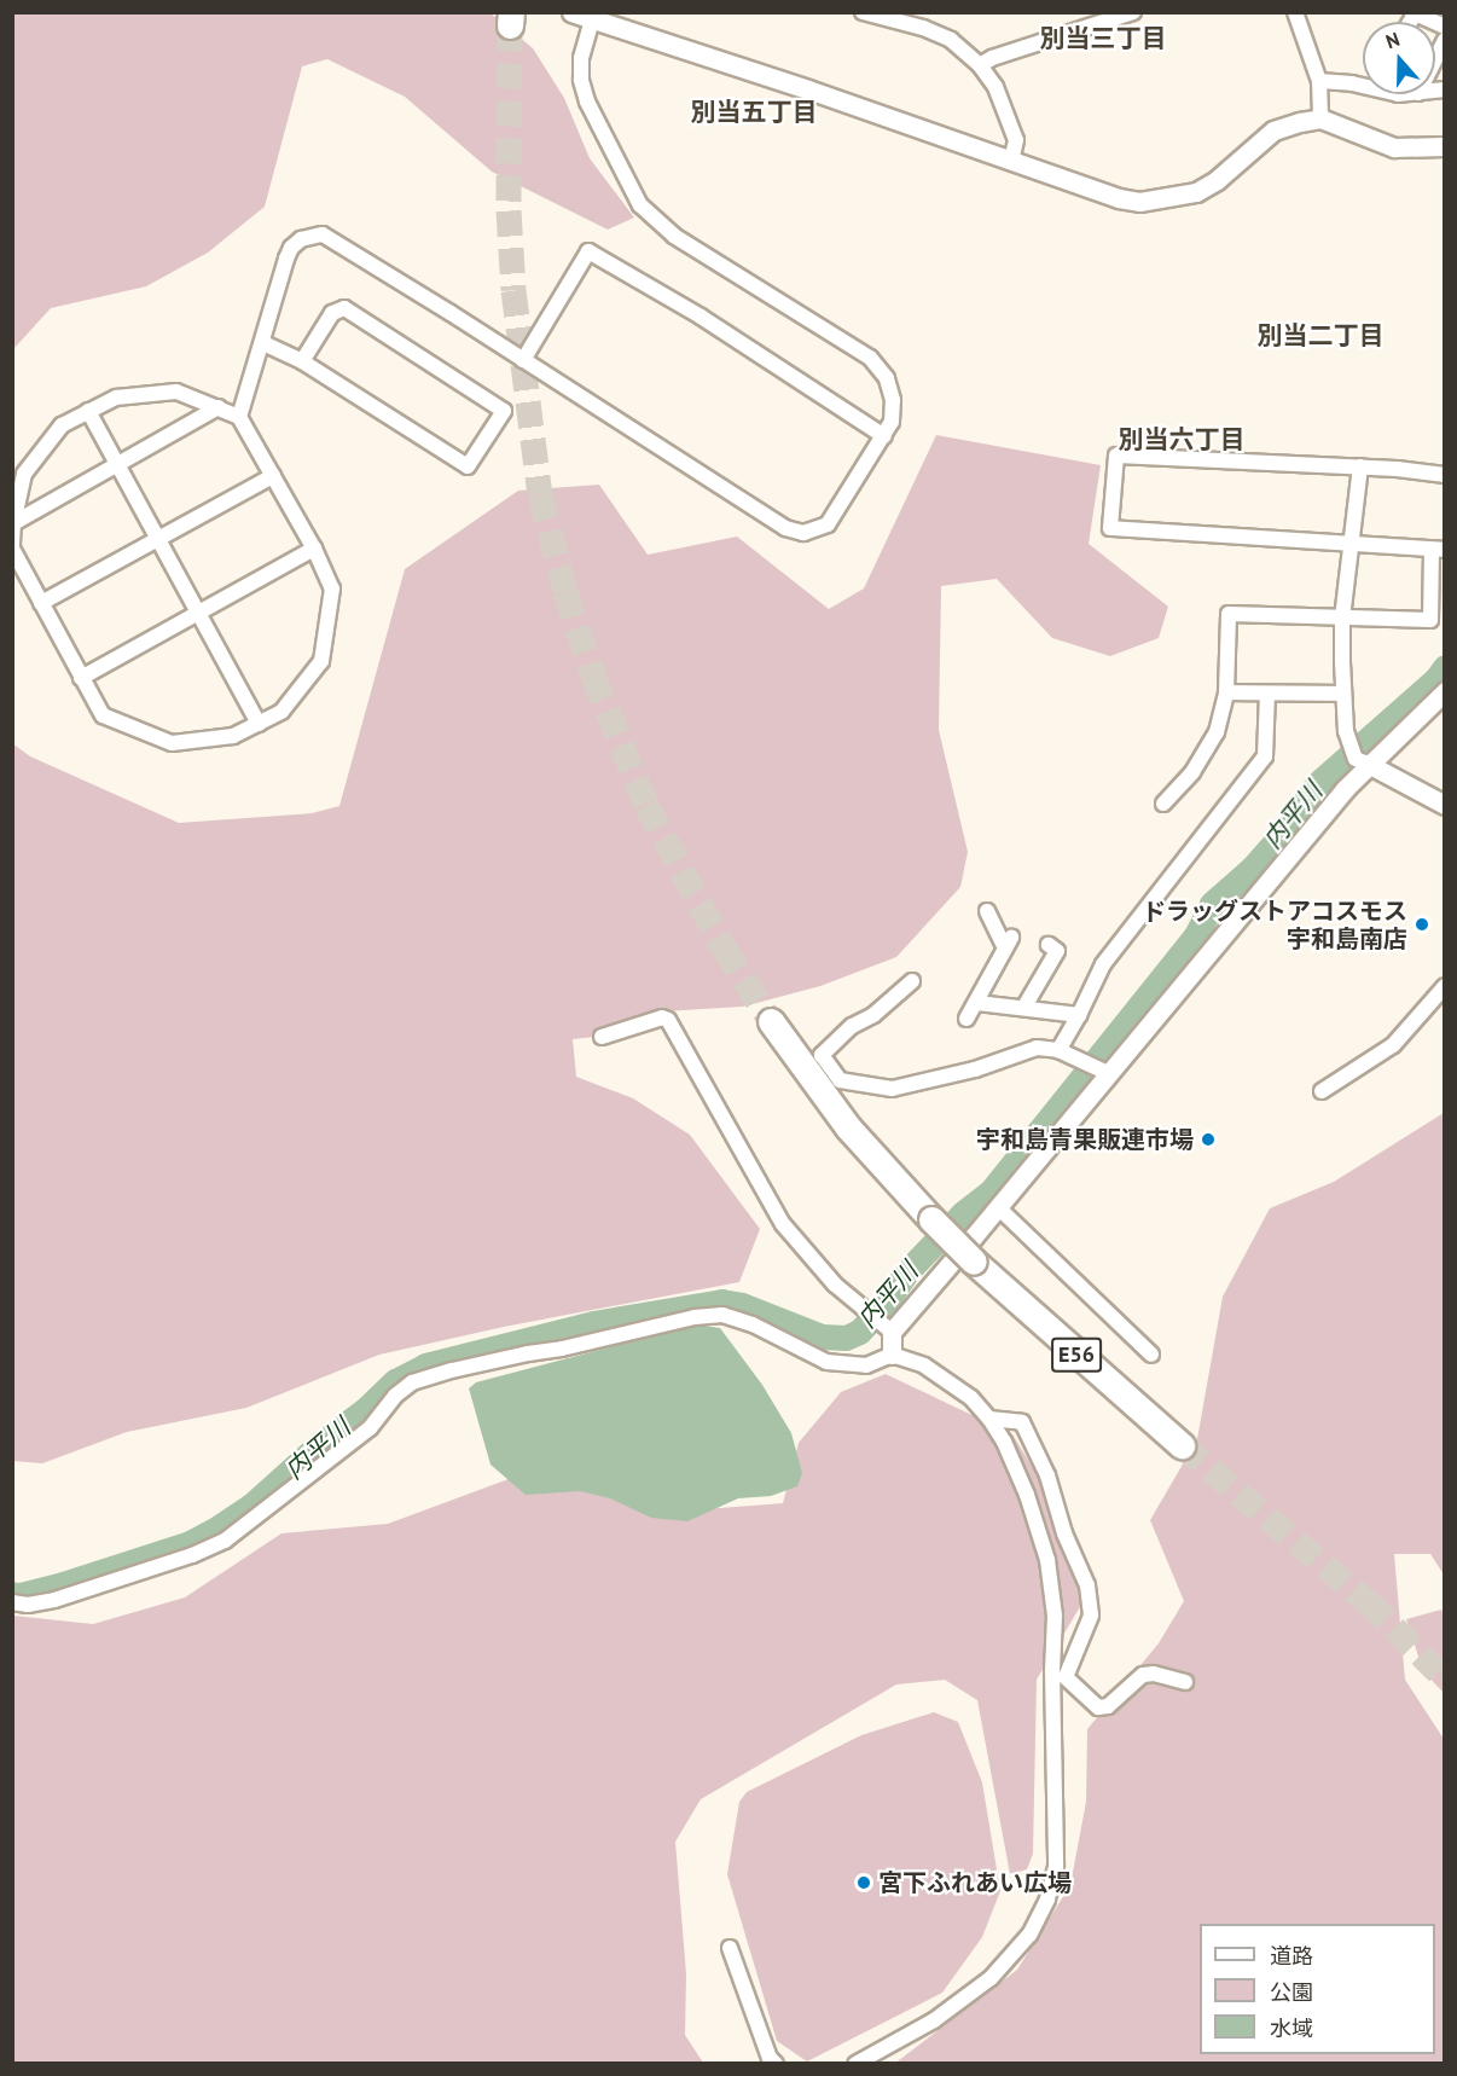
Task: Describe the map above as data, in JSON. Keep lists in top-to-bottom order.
{
  "streets": {
    "highway": ["E56"]
  },
  "districts": [
    "別当三丁目",
    "別当五丁目",
    "別当二丁目",
    "別当六丁目"
  ],
  "water": ["内平川"],
  "places": ["ドラッグストアコスモス 宇和島南店", "宇和島青果販連市場", "宮下ふれあい広場"],
  "legend": ["道路", "公園", "水域"],
  "north": "top"
}
